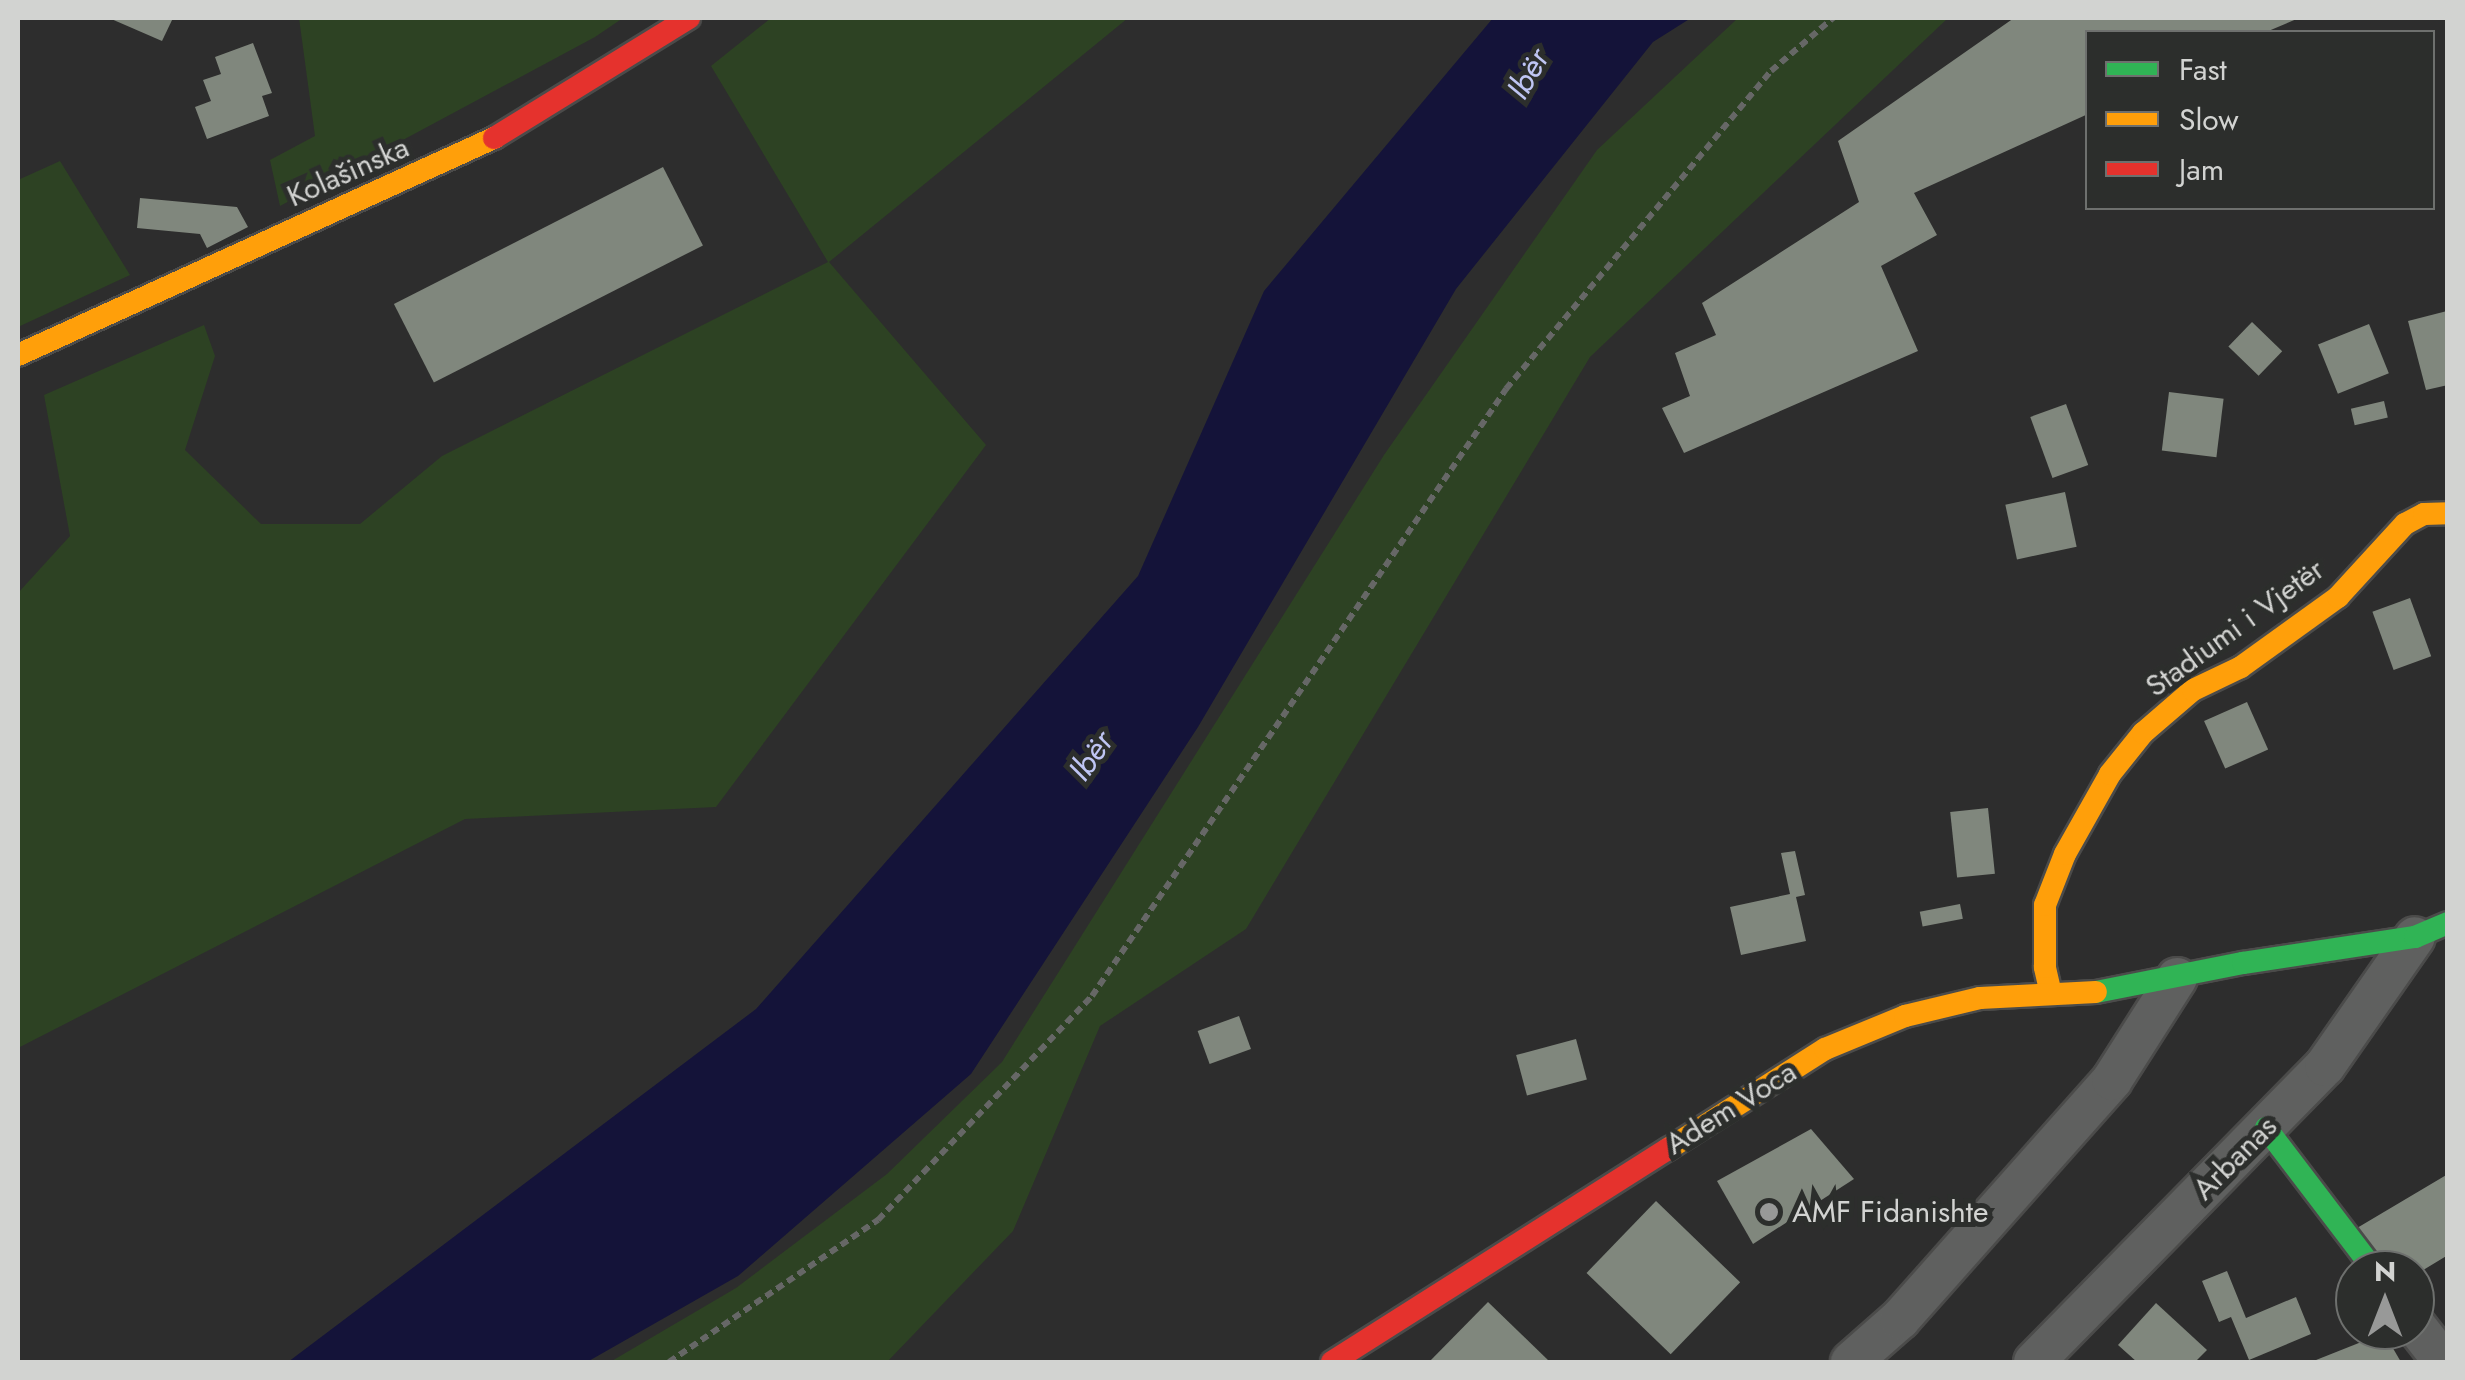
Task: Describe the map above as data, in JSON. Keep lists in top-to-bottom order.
{
  "streets": {
    "street": [
      "Kolašinska",
      "Stadiumi i Vjetër",
      "Adem Voca",
      "Arbanas"
    ]
  },
  "crossings": [
    ["Stadiumi i Vjetër", "Adem Voca"],
    ["Adem Voca", "Arbanas"]
  ],
  "water": ["Ibër"],
  "places": ["AMF Fidanishte"],
  "legend": ["Fast", "Slow", "Jam"],
  "north": "top"
}
